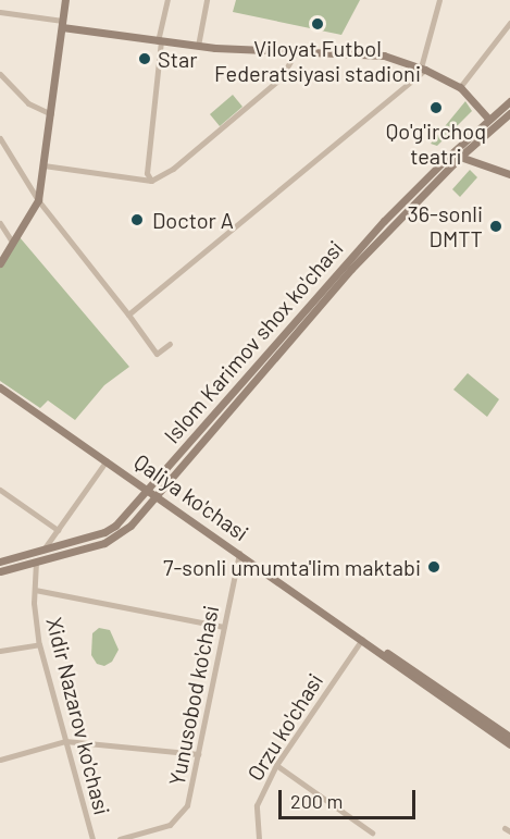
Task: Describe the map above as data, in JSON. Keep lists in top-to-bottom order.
{
  "streets": {
    "main road": ["Islom Karimov shox ko'chasi", "Qaliya ko'chasi"],
    "street": ["Yunusobod ko'chasi", "Xidir Nazarov ko'chasi", "Orzu ko'chasi"]
  },
  "crossings": [
    ["Islom Karimov shox ko'chasi", "Qaliya ko'chasi"],
    ["Islom Karimov shox ko'chasi", "Xidir Nazarov ko'chasi"],
    ["Qaliya ko'chasi", "Yunusobod ko'chasi"],
    ["Qaliya ko'chasi", "Orzu ko'chasi"]
  ],
  "places": [
    "Viloyat Futbol Federatsiyasi stadioni",
    "Star",
    "Qo'g'irchoq teatri",
    "Doctor A",
    "36-sonli DMTT",
    "7-sonli umumta'lim maktabi"
  ],
  "scale_bar": "200 m"
}
